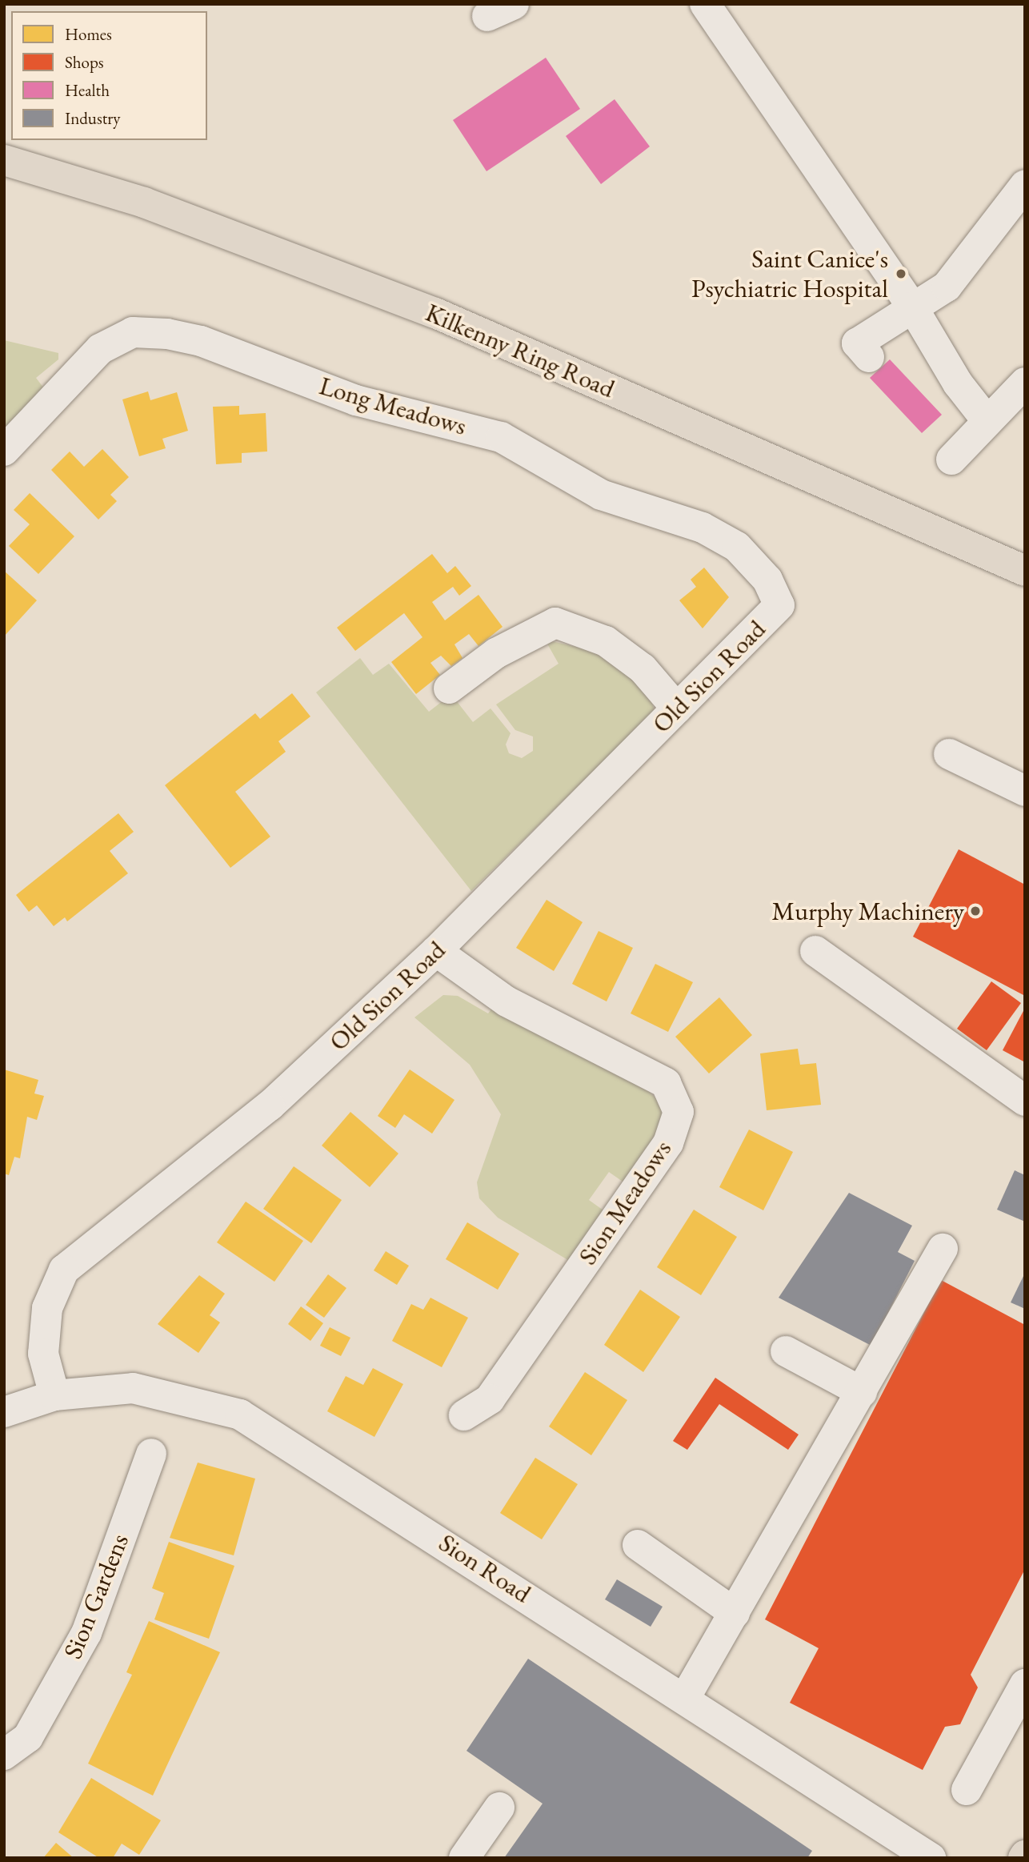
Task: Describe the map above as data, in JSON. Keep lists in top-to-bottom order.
{
  "streets": {
    "highway": ["Kilkenny Ring Road"],
    "street": [
      "Long Meadows",
      "Old Sion Road",
      "Sion Meadows",
      "Sion Road",
      "Sion Gardens"
    ]
  },
  "crossings": [
    ["Long Meadows", "Old Sion Road"],
    ["Old Sion Road", "Sion Meadows"],
    ["Old Sion Road", "Sion Road"]
  ],
  "places": ["Saint Canice's Psychiatric Hospital", "Murphy Machinery"],
  "legend": [
    "Homes",
    "Shops",
    "Health",
    "Industry"
  ]
}
